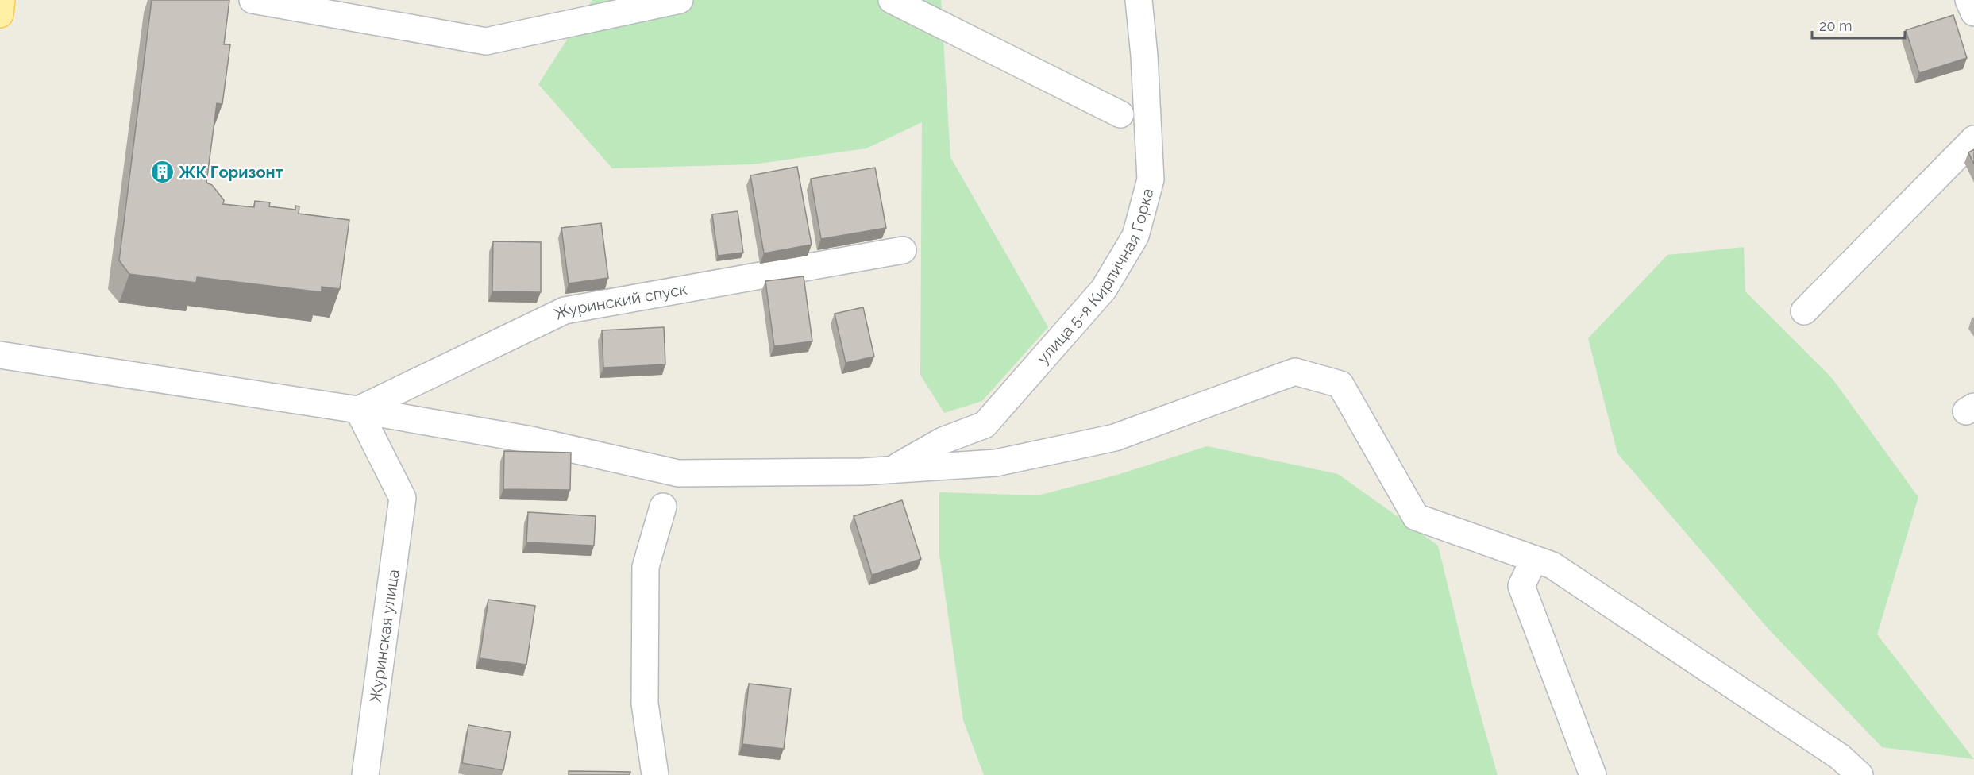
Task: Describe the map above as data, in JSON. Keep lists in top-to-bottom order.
{
  "streets": {
    "street": ["улица 5-я Кирпичная Горка", "Журинский спуск", "Журинская улица"]
  },
  "crossings": [
    ["Журинский спуск", "Журинская улица"]
  ],
  "places": {
    "building": ["ЖК Горизонт"]
  },
  "scale_bar": "20 m"
}
